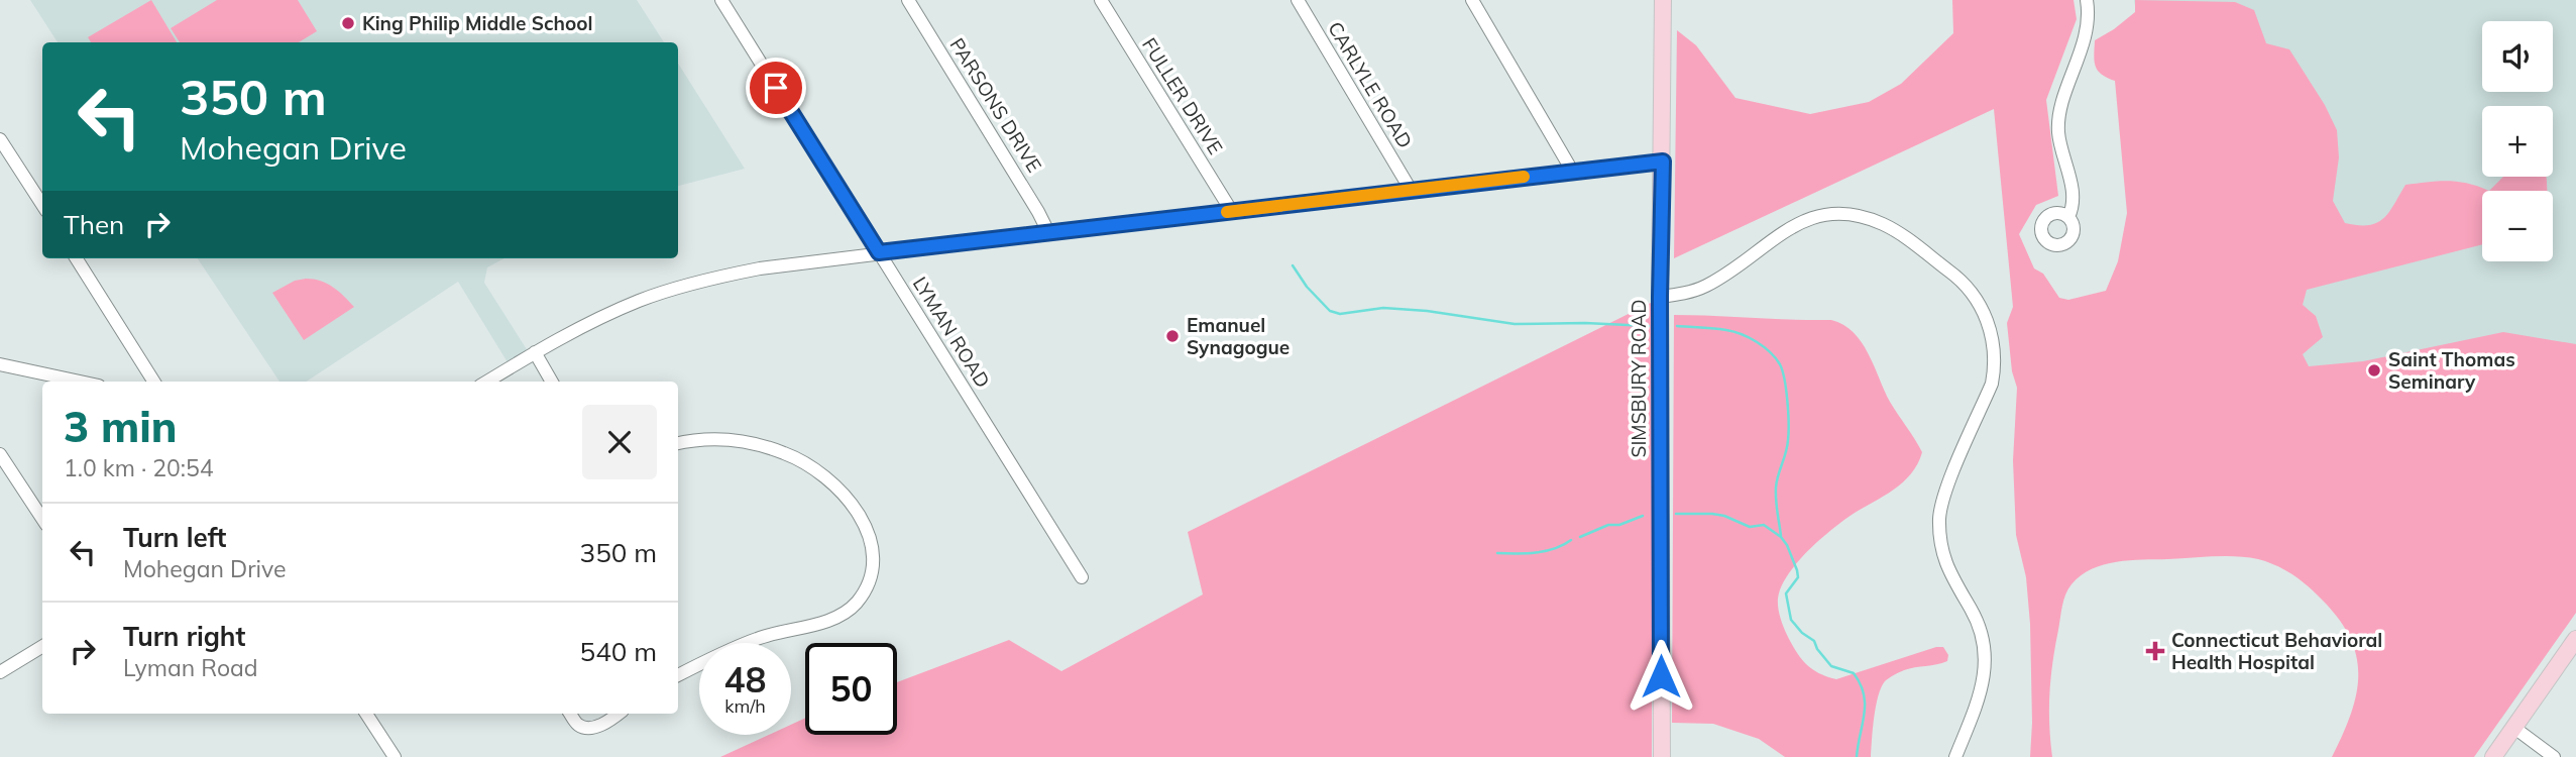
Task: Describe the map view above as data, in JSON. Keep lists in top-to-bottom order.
{
  "streets": {
    "main road": ["SIMSBURY ROAD"],
    "street": [
      "CARLYLE ROAD",
      "FULLER DRIVE",
      "PARSONS DRIVE",
      "LYMAN ROAD"
    ]
  },
  "places": {
    "other": ["King Philip Middle School", "Emanuel Synagogue", "Saint Thomas Seminary"],
    "health": ["Connecticut Behavioral Health Hospital"]
  },
  "page": {
    "map_buttons": ["+", "−"],
    "turn": ["350 m", "Mohegan Drive"],
    "then": "Then",
    "heading": ["3 min", "1.0 km · 20:54"],
    "list": [
      {
        "name": "Turn left",
        "note": "Mohegan Drive",
        "value": "350 m"
      },
      {
        "name": "Turn right",
        "note": "Lyman Road",
        "value": "540 m"
      }
    ],
    "speed": "48 km/h",
    "limit": "50"
  }
}
